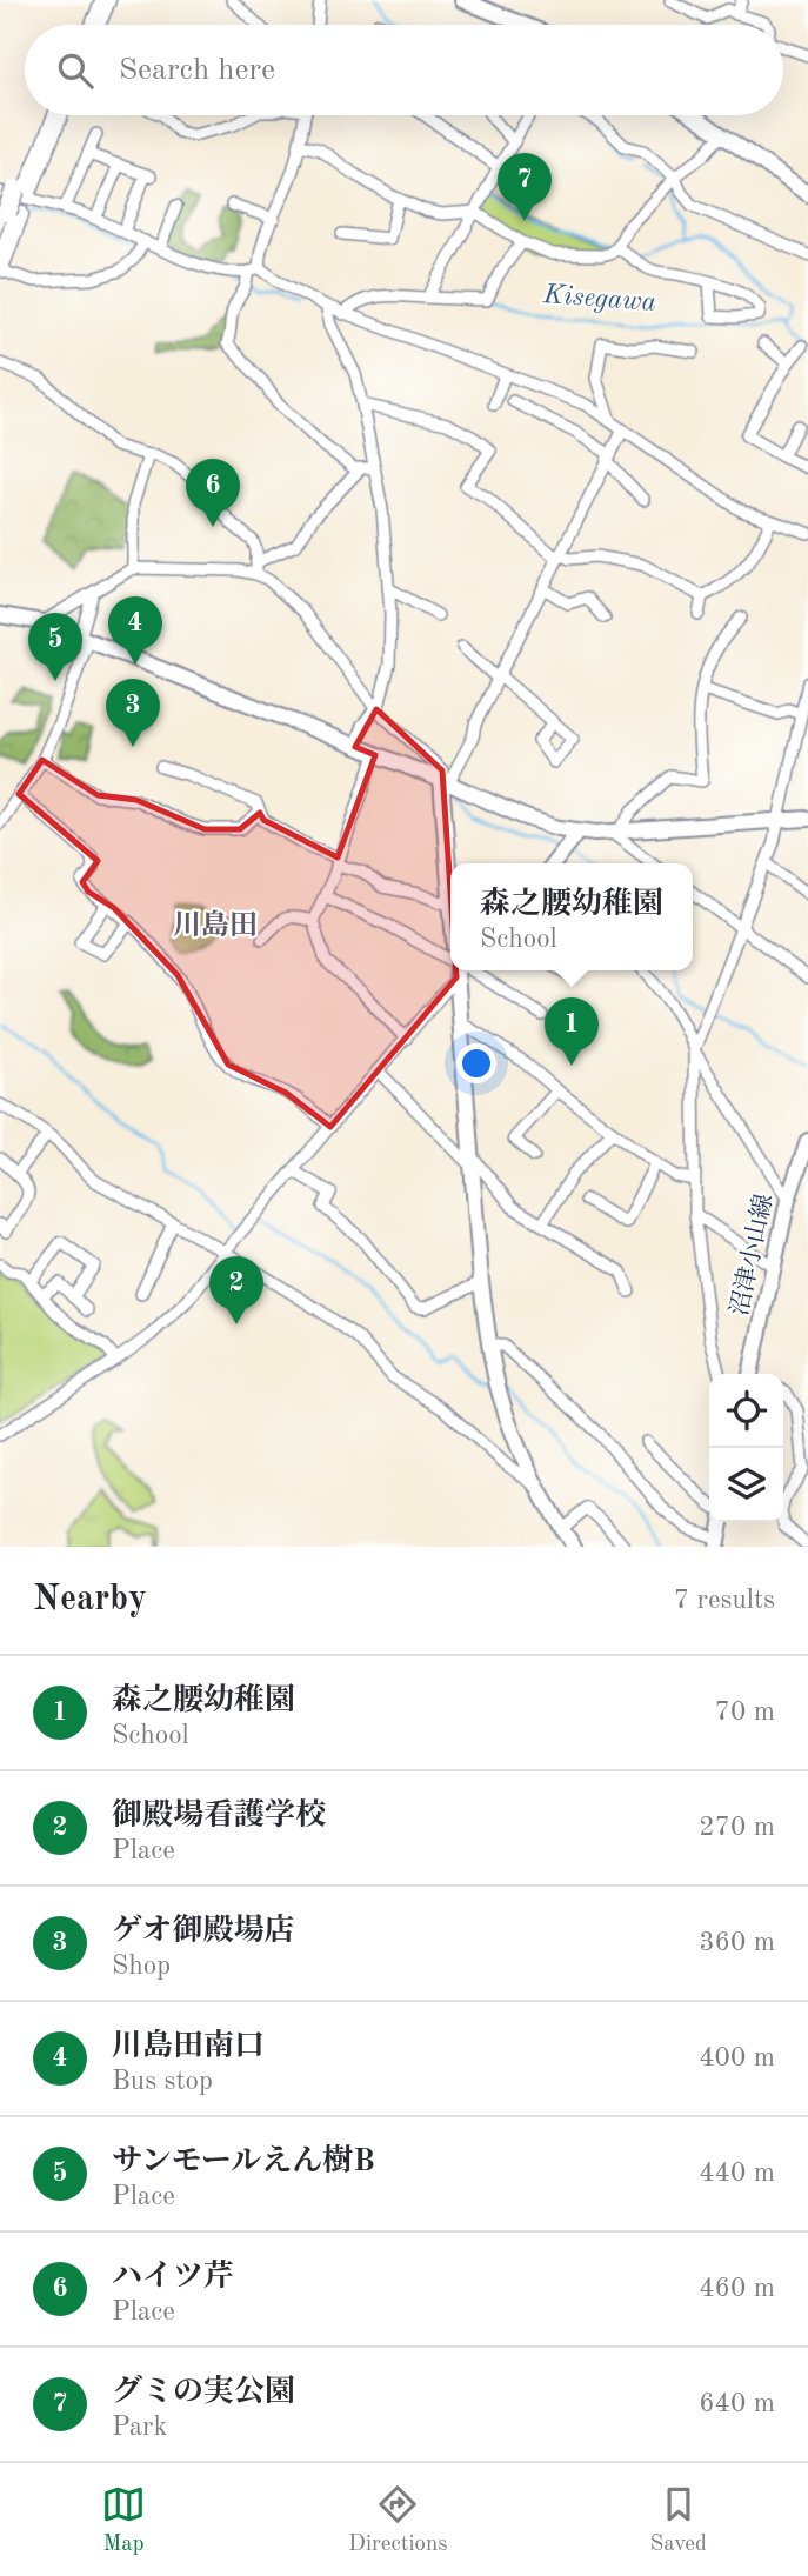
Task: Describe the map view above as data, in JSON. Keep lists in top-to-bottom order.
{
  "streets": {
    "street": ["沼津小山線"]
  },
  "districts": ["川島田"],
  "water": ["Kisegawa"],
  "page": {
    "search": "Search here",
    "pins": [
      "7",
      "6",
      "4",
      "5",
      "3",
      "1",
      "2"
    ],
    "popup": ["森之腰幼稚園", "School"],
    "heading": ["Nearby", "7 results"],
    "list": [
      {
        "mark": "1",
        "name": "森之腰幼稚園",
        "note": "School",
        "value": "70 m"
      },
      {
        "mark": "2",
        "name": "御殿場看護学校",
        "note": "Place",
        "value": "270 m"
      },
      {
        "mark": "3",
        "name": "ゲオ御殿場店",
        "note": "Shop",
        "value": "360 m"
      },
      {
        "mark": "4",
        "name": "川島田南口",
        "note": "Bus stop",
        "value": "400 m"
      },
      {
        "mark": "5",
        "name": "サンモールえん樹B",
        "note": "Place",
        "value": "440 m"
      },
      {
        "mark": "6",
        "name": "ハイツ芹",
        "note": "Place",
        "value": "460 m"
      },
      {
        "mark": "7",
        "name": "グミの実公園",
        "note": "Park",
        "value": "640 m"
      }
    ],
    "nav": ["Map", "Directions", "Saved"]
  }
}
